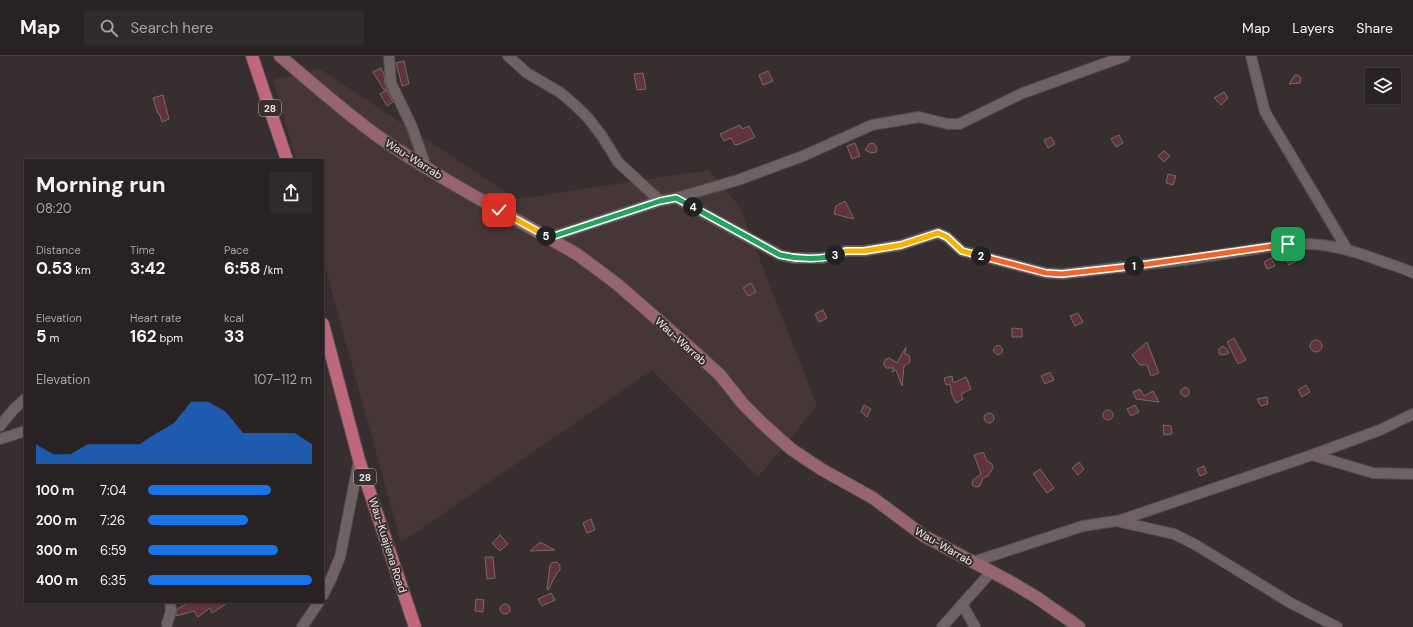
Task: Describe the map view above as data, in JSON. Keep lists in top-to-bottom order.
{
  "streets": {
    "main road": ["28", "Wau-Warrab", "Wau-Kuajiena Road"]
  },
  "page": {
    "header": "Map",
    "search": "Search here",
    "nav": ["Map", "Layers", "Share"],
    "heading": ["Morning run", "08:20"],
    "pins": [
      "4",
      "5",
      "3",
      "2",
      "1"
    ],
    "stats": [
      ["Distance", "0.53 km"],
      ["Time", "3:42"],
      ["Pace", "6:58 /km"],
      ["Elevation", "5 m"],
      ["Heart rate", "162 bpm"],
      ["kcal", "33"]
    ],
    "chart": ["Elevation", "107–112 m"],
    "list": [
      {
        "name": "100 m",
        "note": "7:04"
      },
      {
        "name": "200 m",
        "note": "7:26"
      },
      {
        "name": "300 m",
        "note": "6:59"
      },
      {
        "name": "400 m",
        "note": "6:35"
      }
    ]
  }
}
